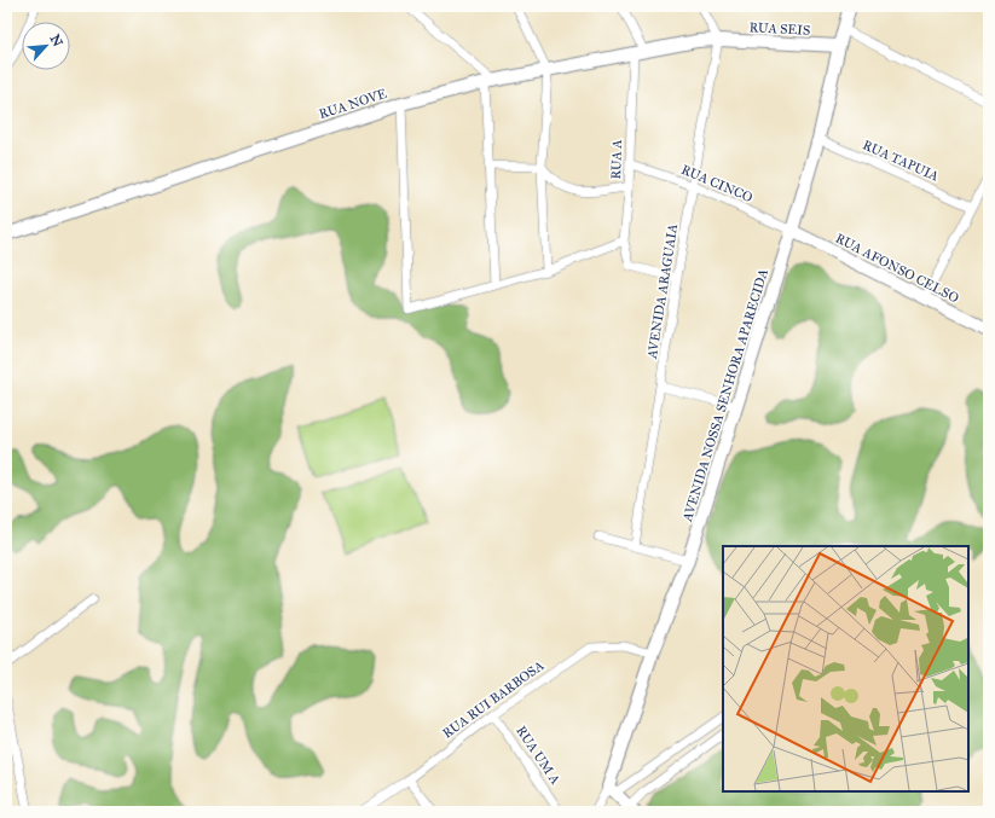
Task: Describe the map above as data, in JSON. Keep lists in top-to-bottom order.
{
  "streets": {
    "street": [
      "RUA SEIS",
      "RUA NOVE",
      "RUA A",
      "RUA TAPUIA",
      "RUA CINCO",
      "RUA AFONSO CELSO",
      "AVENIDA ARAGUAIA",
      "AVENIDA NOSSA SENHORA APARECIDA",
      "RUA RUI BARBOSA",
      "RUA UM A"
    ]
  },
  "crossings": [
    ["RUA SEIS", "RUA NOVE"],
    ["RUA SEIS", "AVENIDA ARAGUAIA"],
    ["RUA SEIS", "AVENIDA NOSSA SENHORA APARECIDA"],
    ["RUA NOVE", "RUA A"],
    ["RUA NOVE", "AVENIDA ARAGUAIA"],
    ["RUA A", "RUA CINCO"],
    ["RUA A", "AVENIDA ARAGUAIA"],
    ["RUA TAPUIA", "AVENIDA NOSSA SENHORA APARECIDA"],
    ["RUA CINCO", "RUA AFONSO CELSO"],
    ["RUA CINCO", "AVENIDA ARAGUAIA"],
    ["RUA CINCO", "AVENIDA NOSSA SENHORA APARECIDA"],
    ["RUA AFONSO CELSO", "AVENIDA NOSSA SENHORA APARECIDA"],
    ["AVENIDA NOSSA SENHORA APARECIDA", "RUA RUI BARBOSA"],
    ["RUA RUI BARBOSA", "RUA UM A"]
  ],
  "north": "top right"
}
